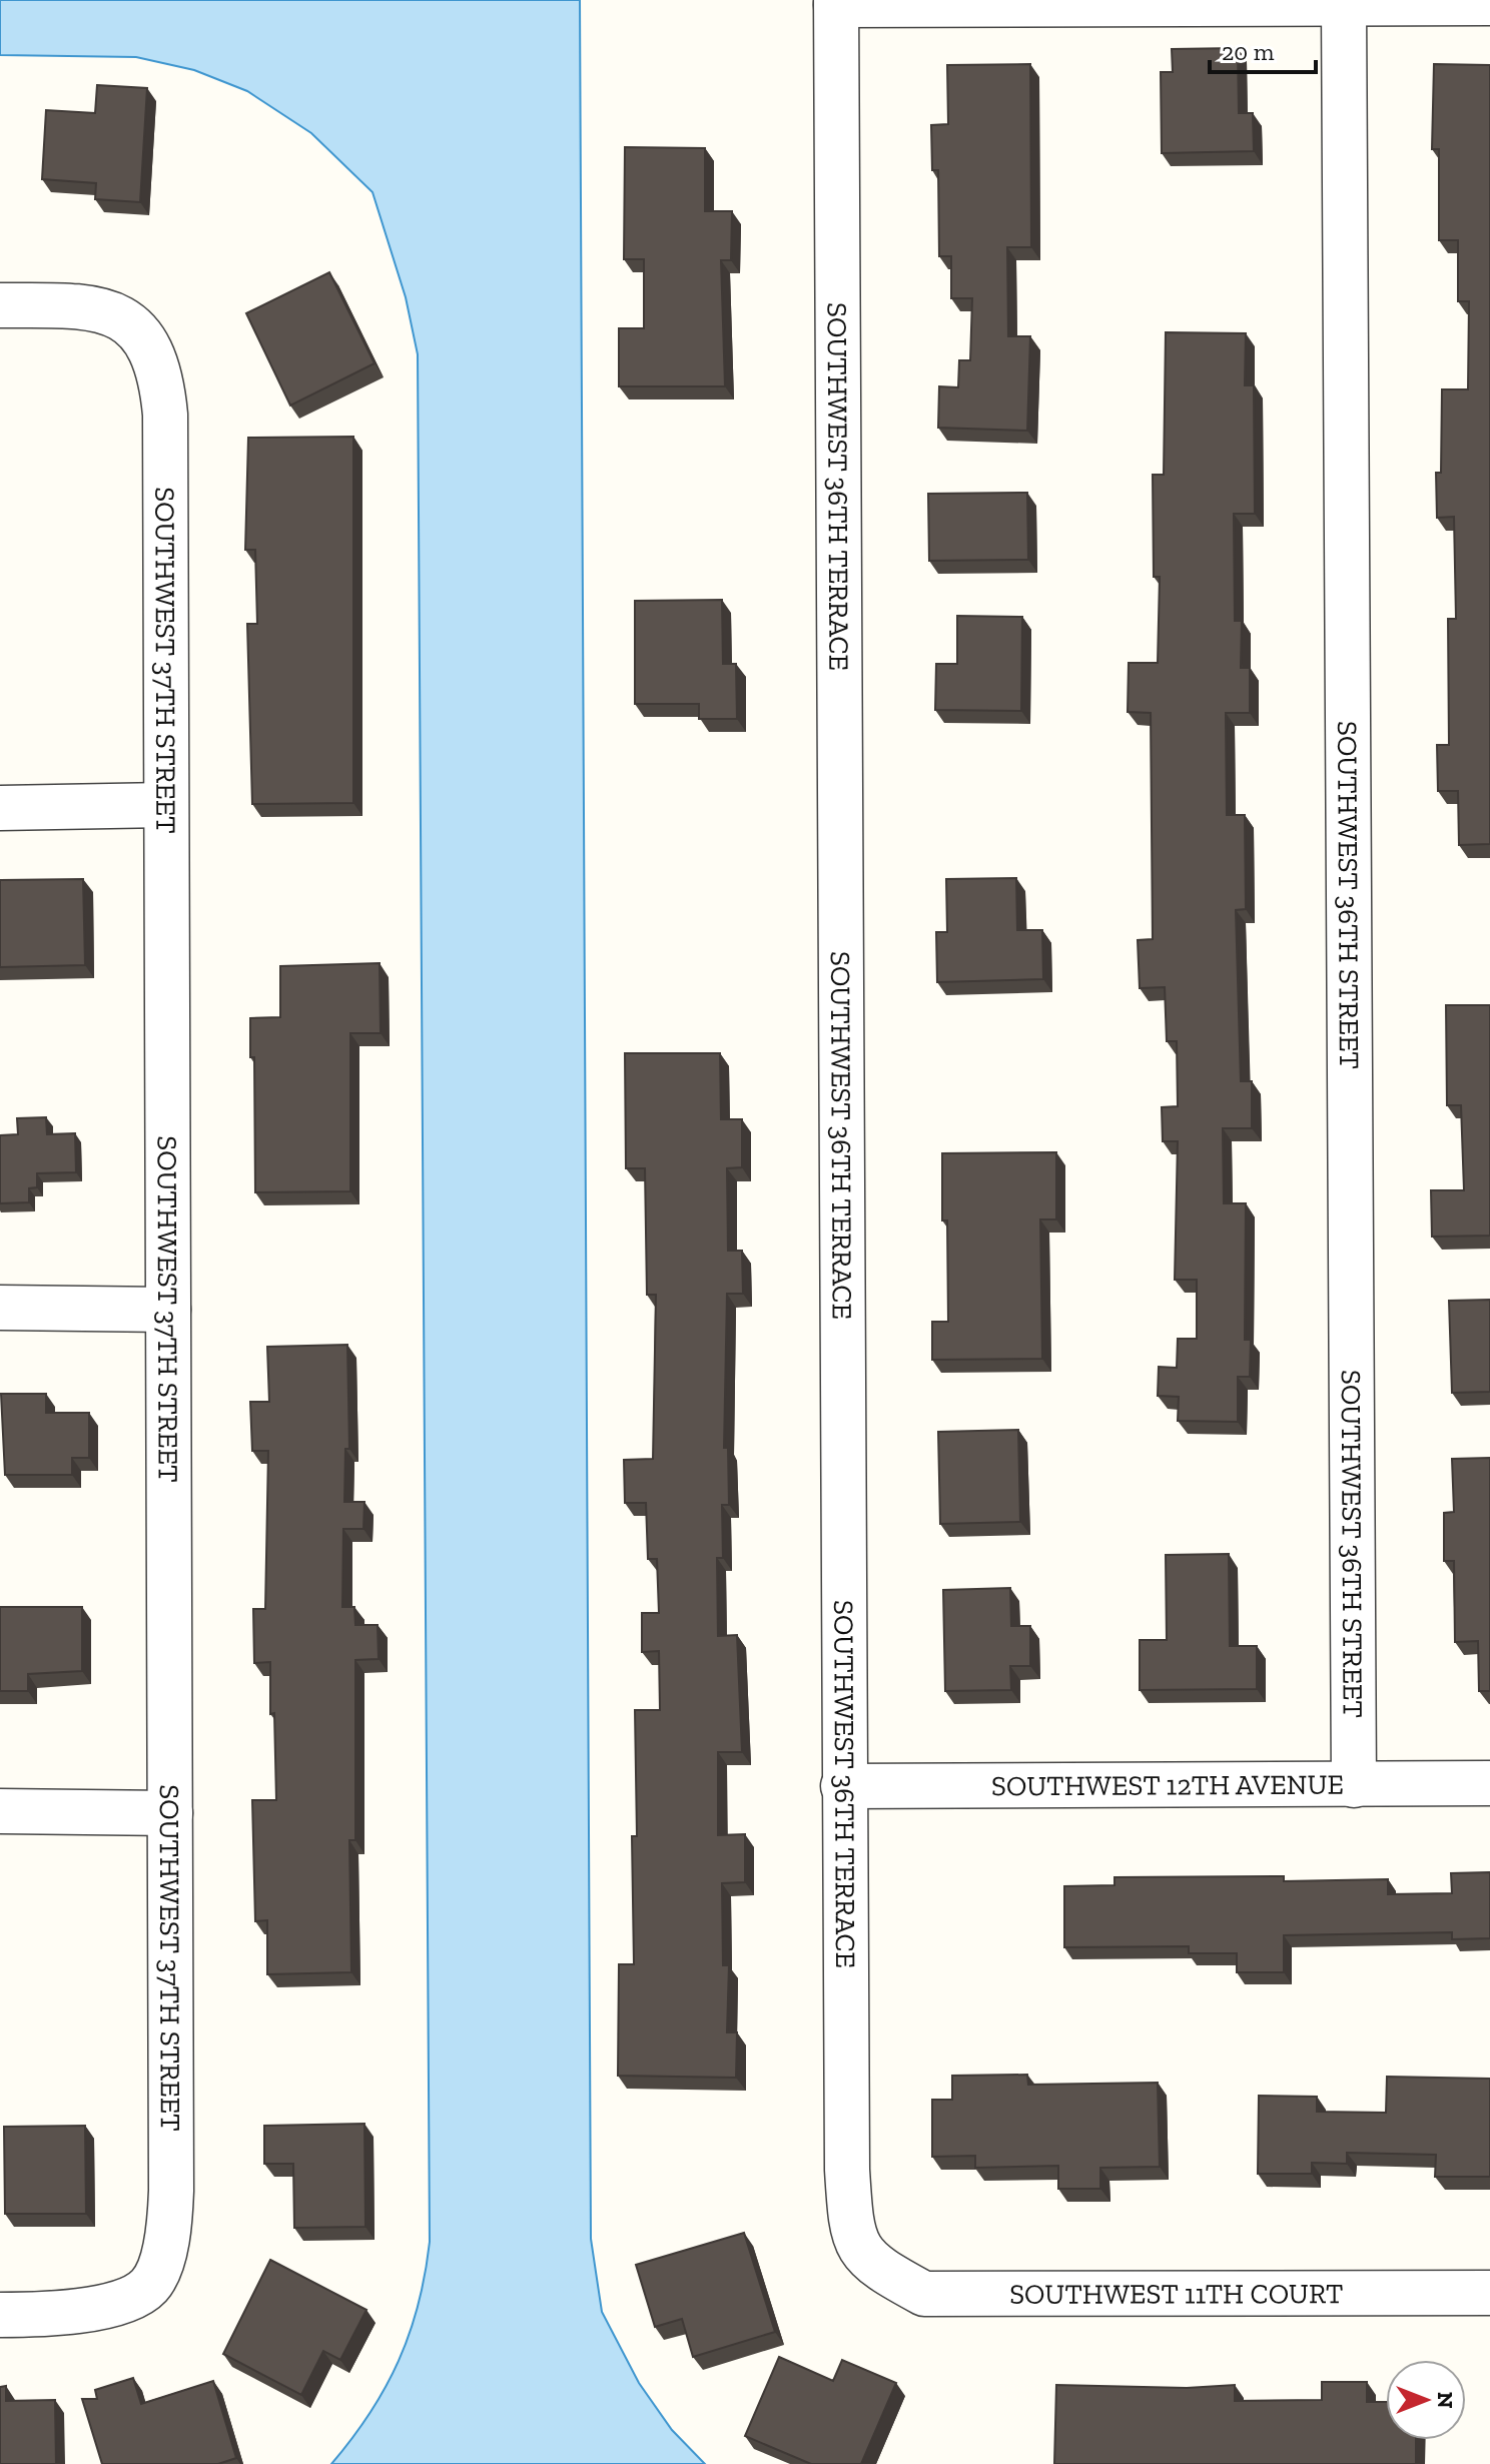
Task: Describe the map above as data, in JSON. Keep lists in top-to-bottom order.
{
  "streets": {
    "street": [
      "SOUTHWEST 36TH TERRACE",
      "SOUTHWEST 37TH STREET",
      "SOUTHWEST 36TH STREET",
      "SOUTHWEST 12TH AVENUE",
      "SOUTHWEST 11TH COURT"
    ]
  },
  "crossings": [
    ["SOUTHWEST 36TH TERRACE", "SOUTHWEST 12TH AVENUE"],
    ["SOUTHWEST 36TH TERRACE", "SOUTHWEST 11TH COURT"],
    ["SOUTHWEST 36TH STREET", "SOUTHWEST 12TH AVENUE"]
  ],
  "scale_bar": "20 m",
  "north": "right"
}
